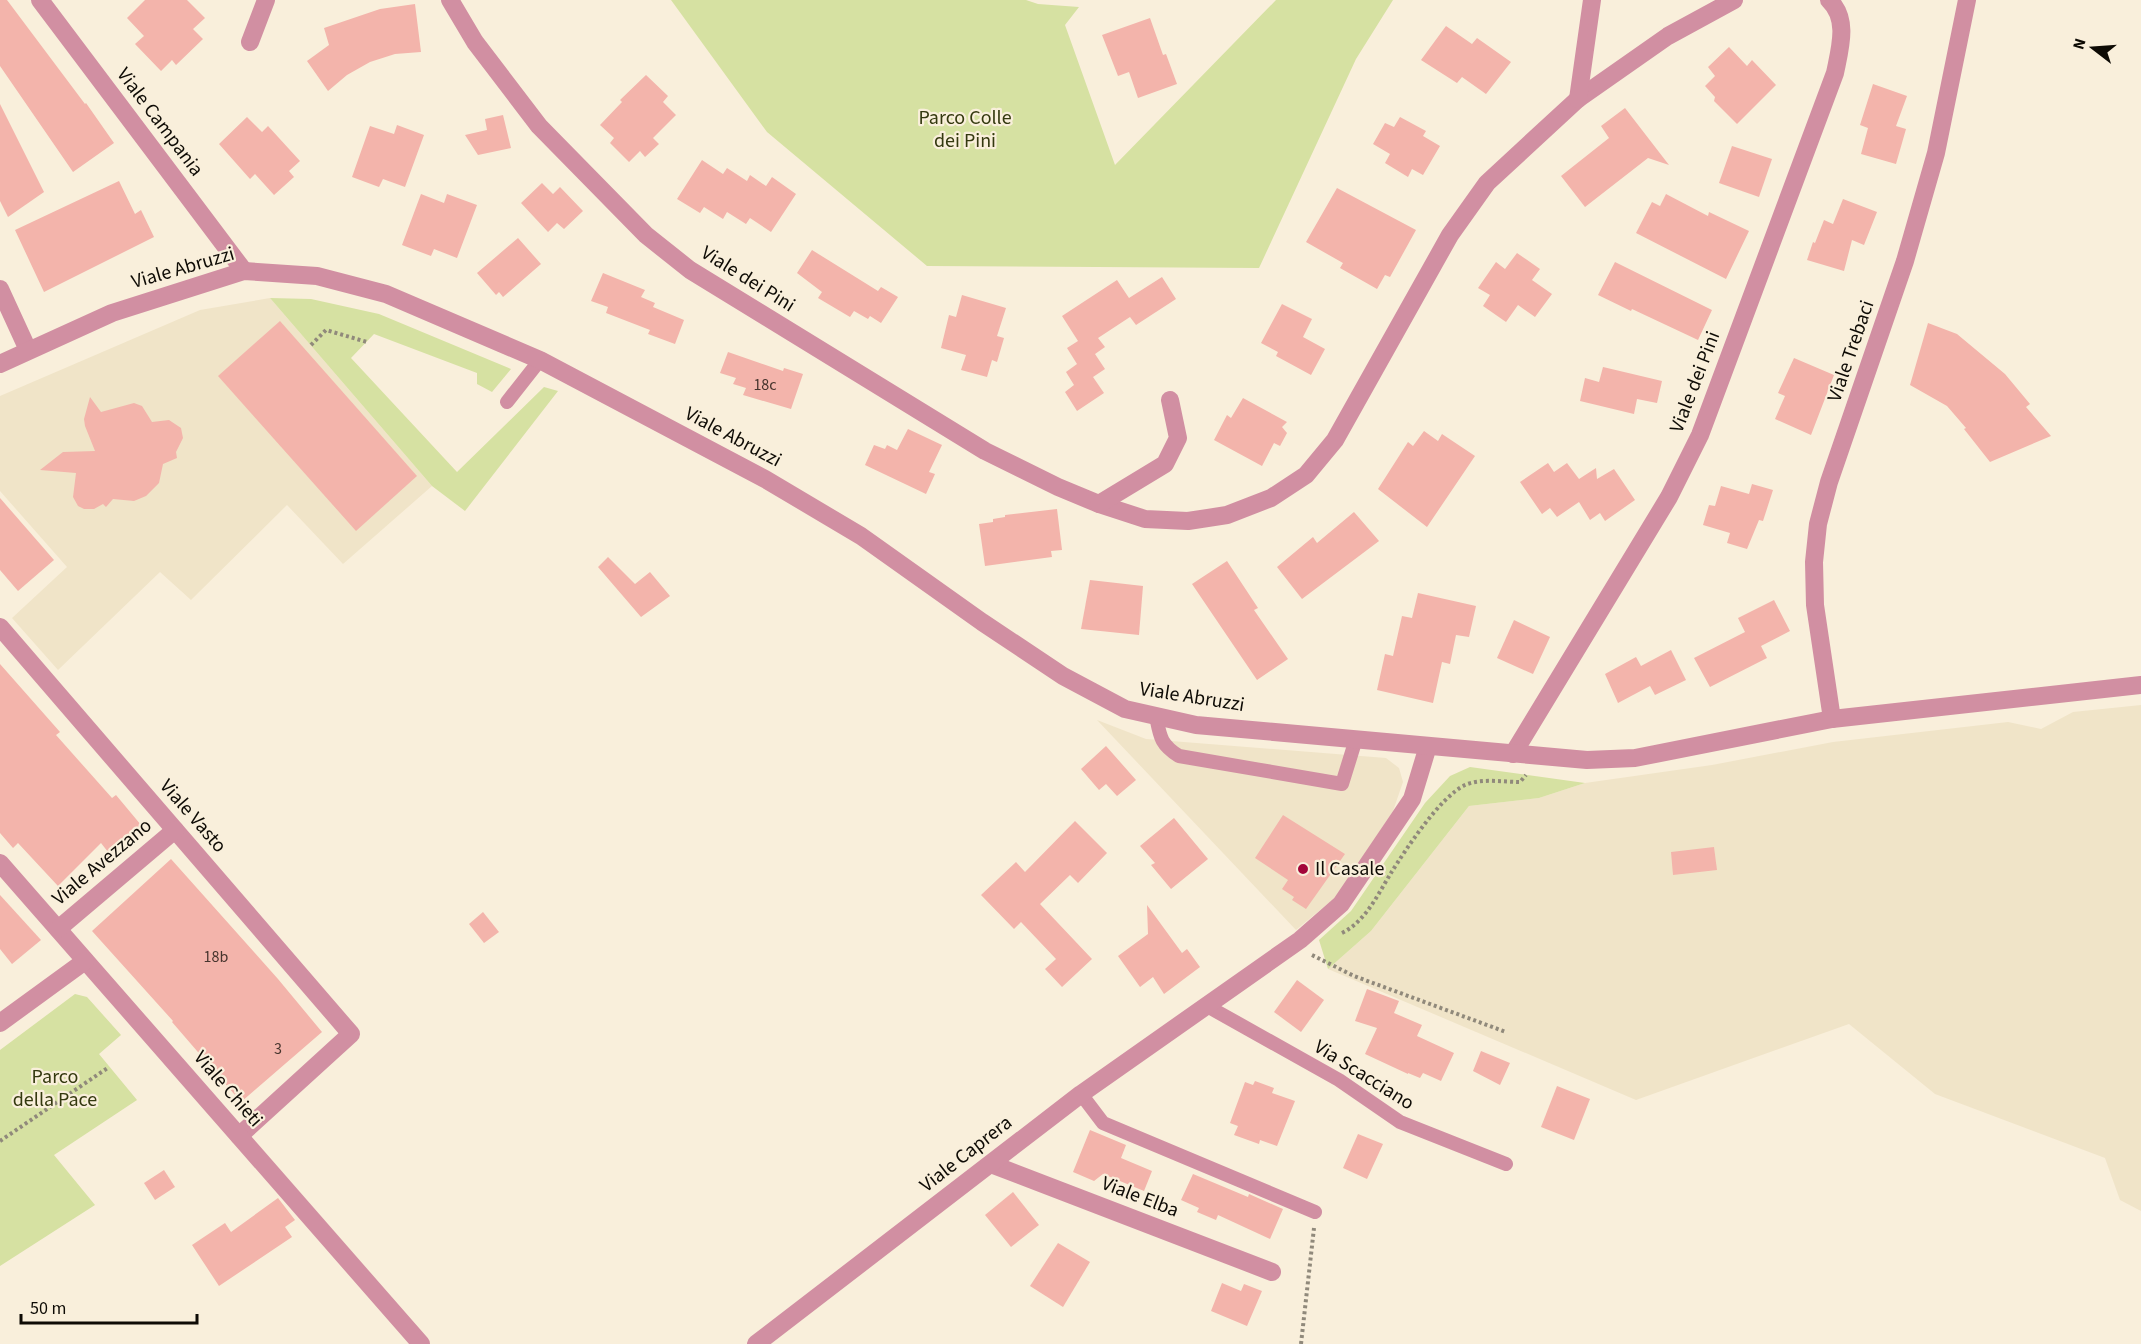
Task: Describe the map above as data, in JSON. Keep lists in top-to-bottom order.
{
  "streets": {
    "street": [
      "Viale Campania",
      "Viale Abruzzi",
      "Viale dei Pini",
      "Viale Trebaci",
      "Viale Vasto",
      "Viale Avezzano",
      "Viale Chieti",
      "Viale Caprera",
      "Viale Elba"
    ],
    "lane": ["Via Scacciano"]
  },
  "crossings": [
    ["Viale Campania", "Viale Abruzzi"],
    ["Viale Abruzzi", "Viale dei Pini"],
    ["Viale Abruzzi", "Viale Trebaci"],
    ["Viale Abruzzi", "Viale Caprera"],
    ["Viale Vasto", "Viale Avezzano"],
    ["Viale Vasto", "Viale Chieti"],
    ["Viale Avezzano", "Viale Chieti"],
    ["Via Scacciano", "Viale Caprera"],
    ["Viale Caprera", "Viale Elba"]
  ],
  "parks": ["Parco Colle dei Pini", "Parco della Pace"],
  "places": ["Il Casale"],
  "house_numbers": ["18c", "18b", "3"],
  "scale_bar": "50 m",
  "north": "left"
}
